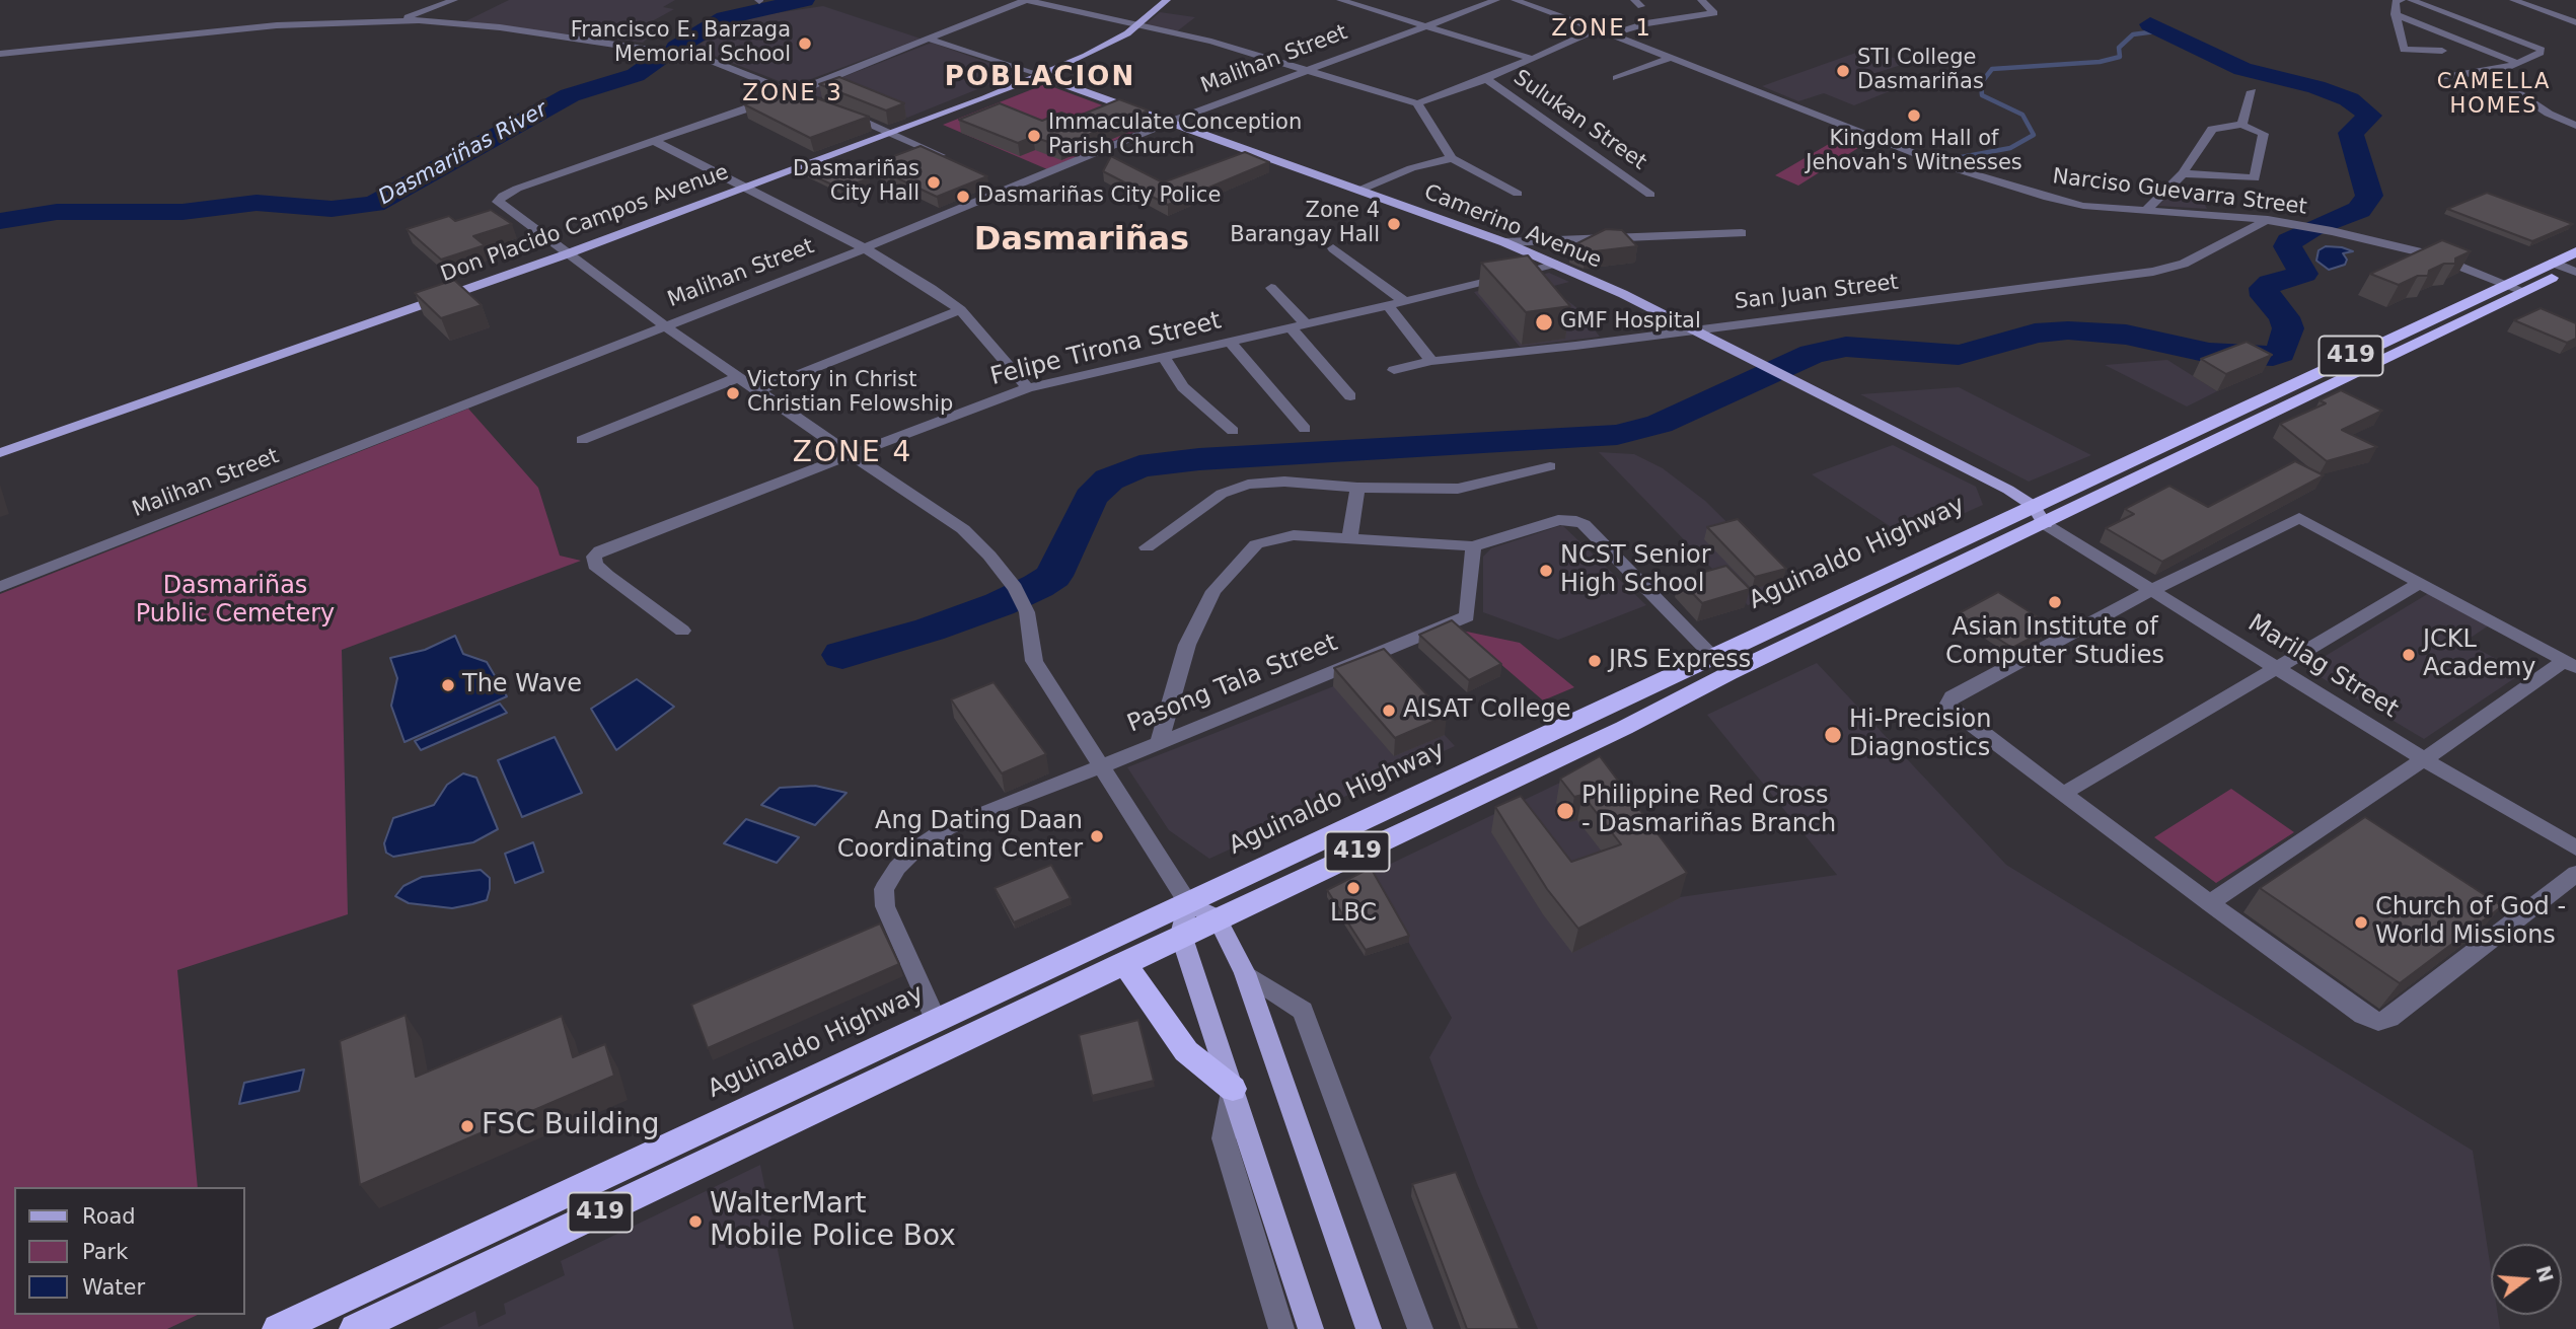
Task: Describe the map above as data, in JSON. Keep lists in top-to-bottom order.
{
  "streets": {
    "highway": ["419", "Aguinaldo Highway"],
    "main road": ["Don Placido Campos Avenue", "Camerino Avenue"],
    "street": [
      "Malihan Street",
      "Sulukan Street",
      "Narciso Guevarra Street",
      "San Juan Street",
      "Felipe Tirona Street",
      "Marilag Street",
      "Pasong Tala Street"
    ]
  },
  "crossings": [
    ["Malihan Street", "Camerino Avenue"],
    ["Narciso Guevarra Street", "San Juan Street"],
    ["Narciso Guevarra Street", "419"],
    ["Narciso Guevarra Street", "Aguinaldo Highway"],
    ["Don Placido Campos Avenue", "Camerino Avenue"],
    ["Camerino Avenue", "San Juan Street"],
    ["Camerino Avenue", "Felipe Tirona Street"],
    ["Camerino Avenue", "Aguinaldo Highway"],
    ["419", "Marilag Street"],
    ["Aguinaldo Highway", "Pasong Tala Street"]
  ],
  "districts": [
    "ZONE 1",
    "POBLACION",
    "CAMELLA HOMES",
    "ZONE 3",
    "Dasmariñas",
    "ZONE 4"
  ],
  "water": ["Dasmariñas River"],
  "parks": ["Dasmariñas Public Cemetery"],
  "places": [
    "Francisco E. Barzaga Memorial School",
    "STI College Dasmariñas",
    "Kingdom Hall of Jehovah's Witnesses",
    "Immaculate Conception Parish Church",
    "Dasmariñas City Hall",
    "Dasmariñas City Police",
    "Zone 4 Barangay Hall",
    "GMF Hospital",
    "Victory in Christ Christian Felowship",
    "NCST Senior High School",
    "Asian Institute of Computer Studies",
    "JCKL Academy",
    "JRS Express",
    "The Wave",
    "AISAT College",
    "Hi-Precision Diagnostics",
    "Philippine Red Cross - Dasmariñas Branch",
    "Ang Dating Daan Coordinating Center",
    "LBC",
    "Church of God - World Missions",
    "FSC Building",
    "WalterMart Mobile Police Box"
  ],
  "legend": ["Road", "Park", "Water"],
  "north": "right"
}
